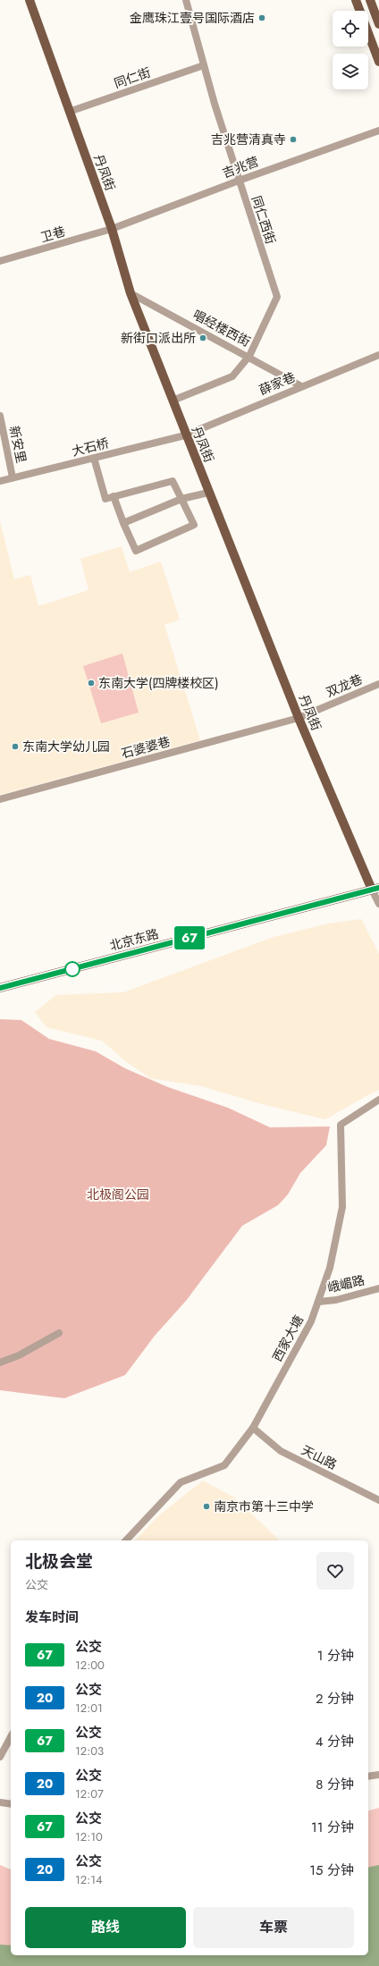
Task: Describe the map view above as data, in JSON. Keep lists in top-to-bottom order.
{
  "streets": {
    "main road": ["丹凤街", "北京东路"],
    "street": [
      "同仁街",
      "吉兆营",
      "同仁西街",
      "卫巷",
      "唱经楼西街",
      "薛家巷",
      "新安里",
      "大石桥",
      "双龙巷",
      "石婆婆巷",
      "峨嵋路",
      "西家大塘",
      "天山路"
    ]
  },
  "crossings": [
    ["同仁街", "丹凤街"],
    ["同仁街", "同仁西街"],
    ["吉兆营", "丹凤街"],
    ["吉兆营", "同仁西街"],
    ["吉兆营", "卫巷"],
    ["丹凤街", "同仁西街"],
    ["丹凤街", "卫巷"],
    ["丹凤街", "唱经楼西街"],
    ["丹凤街", "薛家巷"],
    ["丹凤街", "大石桥"],
    ["丹凤街", "双龙巷"],
    ["丹凤街", "石婆婆巷"],
    ["丹凤街", "北京东路"],
    ["同仁西街", "唱经楼西街"],
    ["唱经楼西街", "薛家巷"],
    ["薛家巷", "大石桥"],
    ["新安里", "大石桥"],
    ["双龙巷", "石婆婆巷"],
    ["峨嵋路", "西家大塘"],
    ["西家大塘", "天山路"]
  ],
  "parks": ["北极阁公园"],
  "places": [
    "金鹰珠江壹号国际酒店",
    "吉兆营清真寺",
    "新街口派出所",
    "东南大学(四牌楼校区)",
    "东南大学幼儿园",
    "南京市第十三中学"
  ],
  "lines": ["bus line 67"],
  "page": {
    "on_map": "67",
    "heading": [
      ["北极会堂", "公交"],
      "发车时间"
    ],
    "list": [
      {
        "mark": "67",
        "name": "公交",
        "note": "12:00",
        "value": "1 分钟"
      },
      {
        "mark": "20",
        "name": "公交",
        "note": "12:01",
        "value": "2 分钟"
      },
      {
        "mark": "67",
        "name": "公交",
        "note": "12:03",
        "value": "4 分钟"
      },
      {
        "mark": "20",
        "name": "公交",
        "note": "12:07",
        "value": "8 分钟"
      },
      {
        "mark": "67",
        "name": "公交",
        "note": "12:10",
        "value": "11 分钟"
      },
      {
        "mark": "20",
        "name": "公交",
        "note": "12:14",
        "value": "15 分钟"
      }
    ],
    "buttons": ["路线", "车票"]
  }
}
